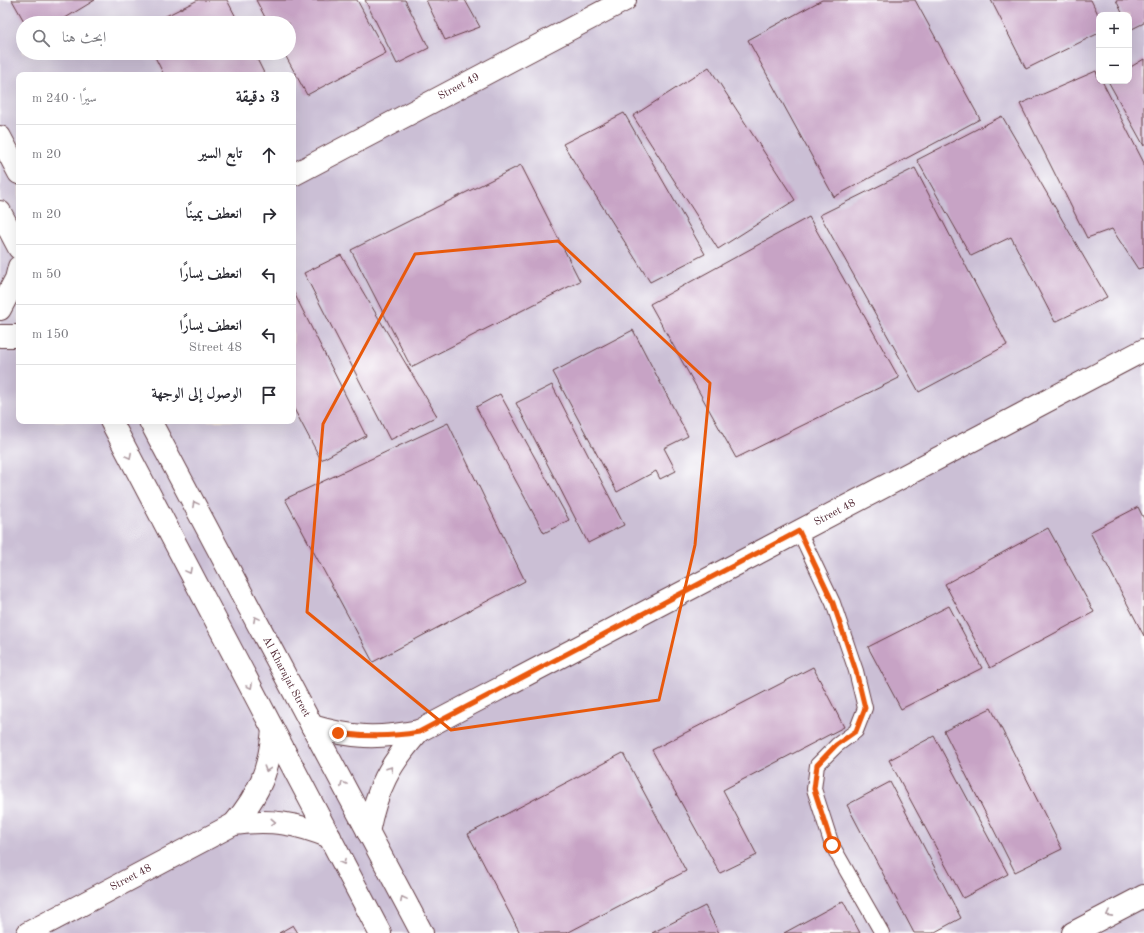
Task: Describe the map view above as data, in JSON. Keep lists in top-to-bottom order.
{
  "streets": {
    "street": ["Street 49", "Street 48", "Al Kharajat Street"]
  },
  "crossings": [
    ["Street 48", "Al Kharajat Street"]
  ],
  "page": {
    "map_buttons": ["+", "−"],
    "search": "ابحث هنا",
    "heading": ["3 دقيقة", "سيرًا · 240 m"],
    "list": [
      ["تابع السير", "20 m"],
      ["انعطف يمينًا", "20 m"],
      ["انعطف يسارًا", "50 m"],
      ["انعطف يسارًا", "Street 48", "150 m"],
      "الوصول إلى الوجهة"
    ]
  }
}
